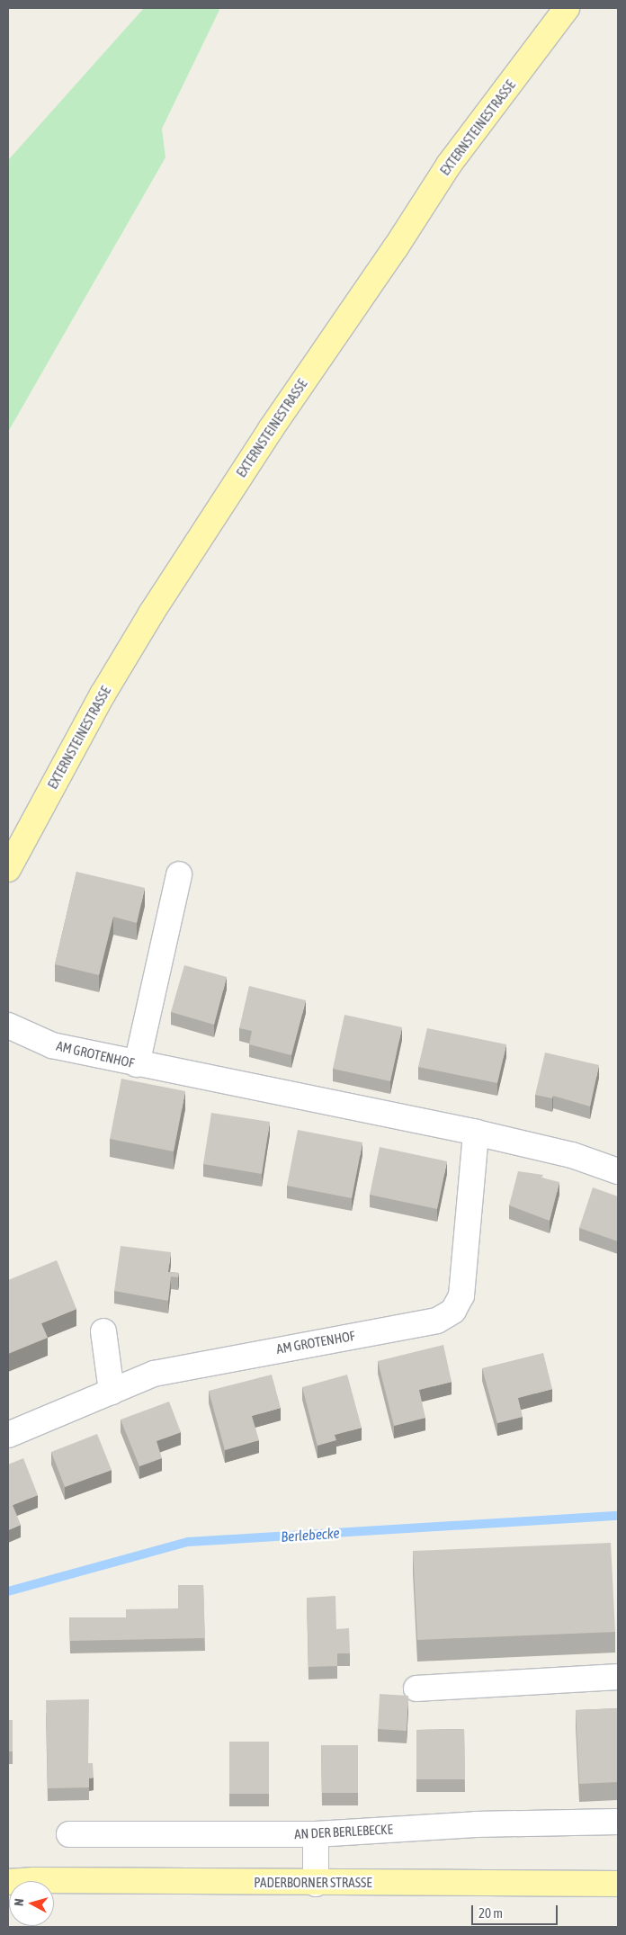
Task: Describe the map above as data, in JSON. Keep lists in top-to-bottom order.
{
  "streets": {
    "main road": ["EXTERNSTEINESTRASSE", "PADERBORNER STRASSE"],
    "street": ["AM GROTENHOF", "AN DER BERLEBECKE"]
  },
  "water": ["Berlebecke"],
  "scale_bar": "20 m",
  "north": "left"
}
